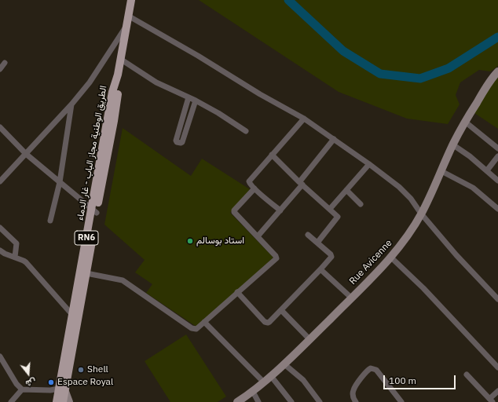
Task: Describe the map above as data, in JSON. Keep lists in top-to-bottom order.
{
  "streets": {
    "main road": ["الطريق الوطنية مجاز الباب - غار الدماء", "RN6"],
    "street": ["Rue Avicenne"]
  },
  "places": ["استاد بوسالم", "Shell", "Espace Royal"],
  "scale_bar": "100 m",
  "north": "bottom"
}
